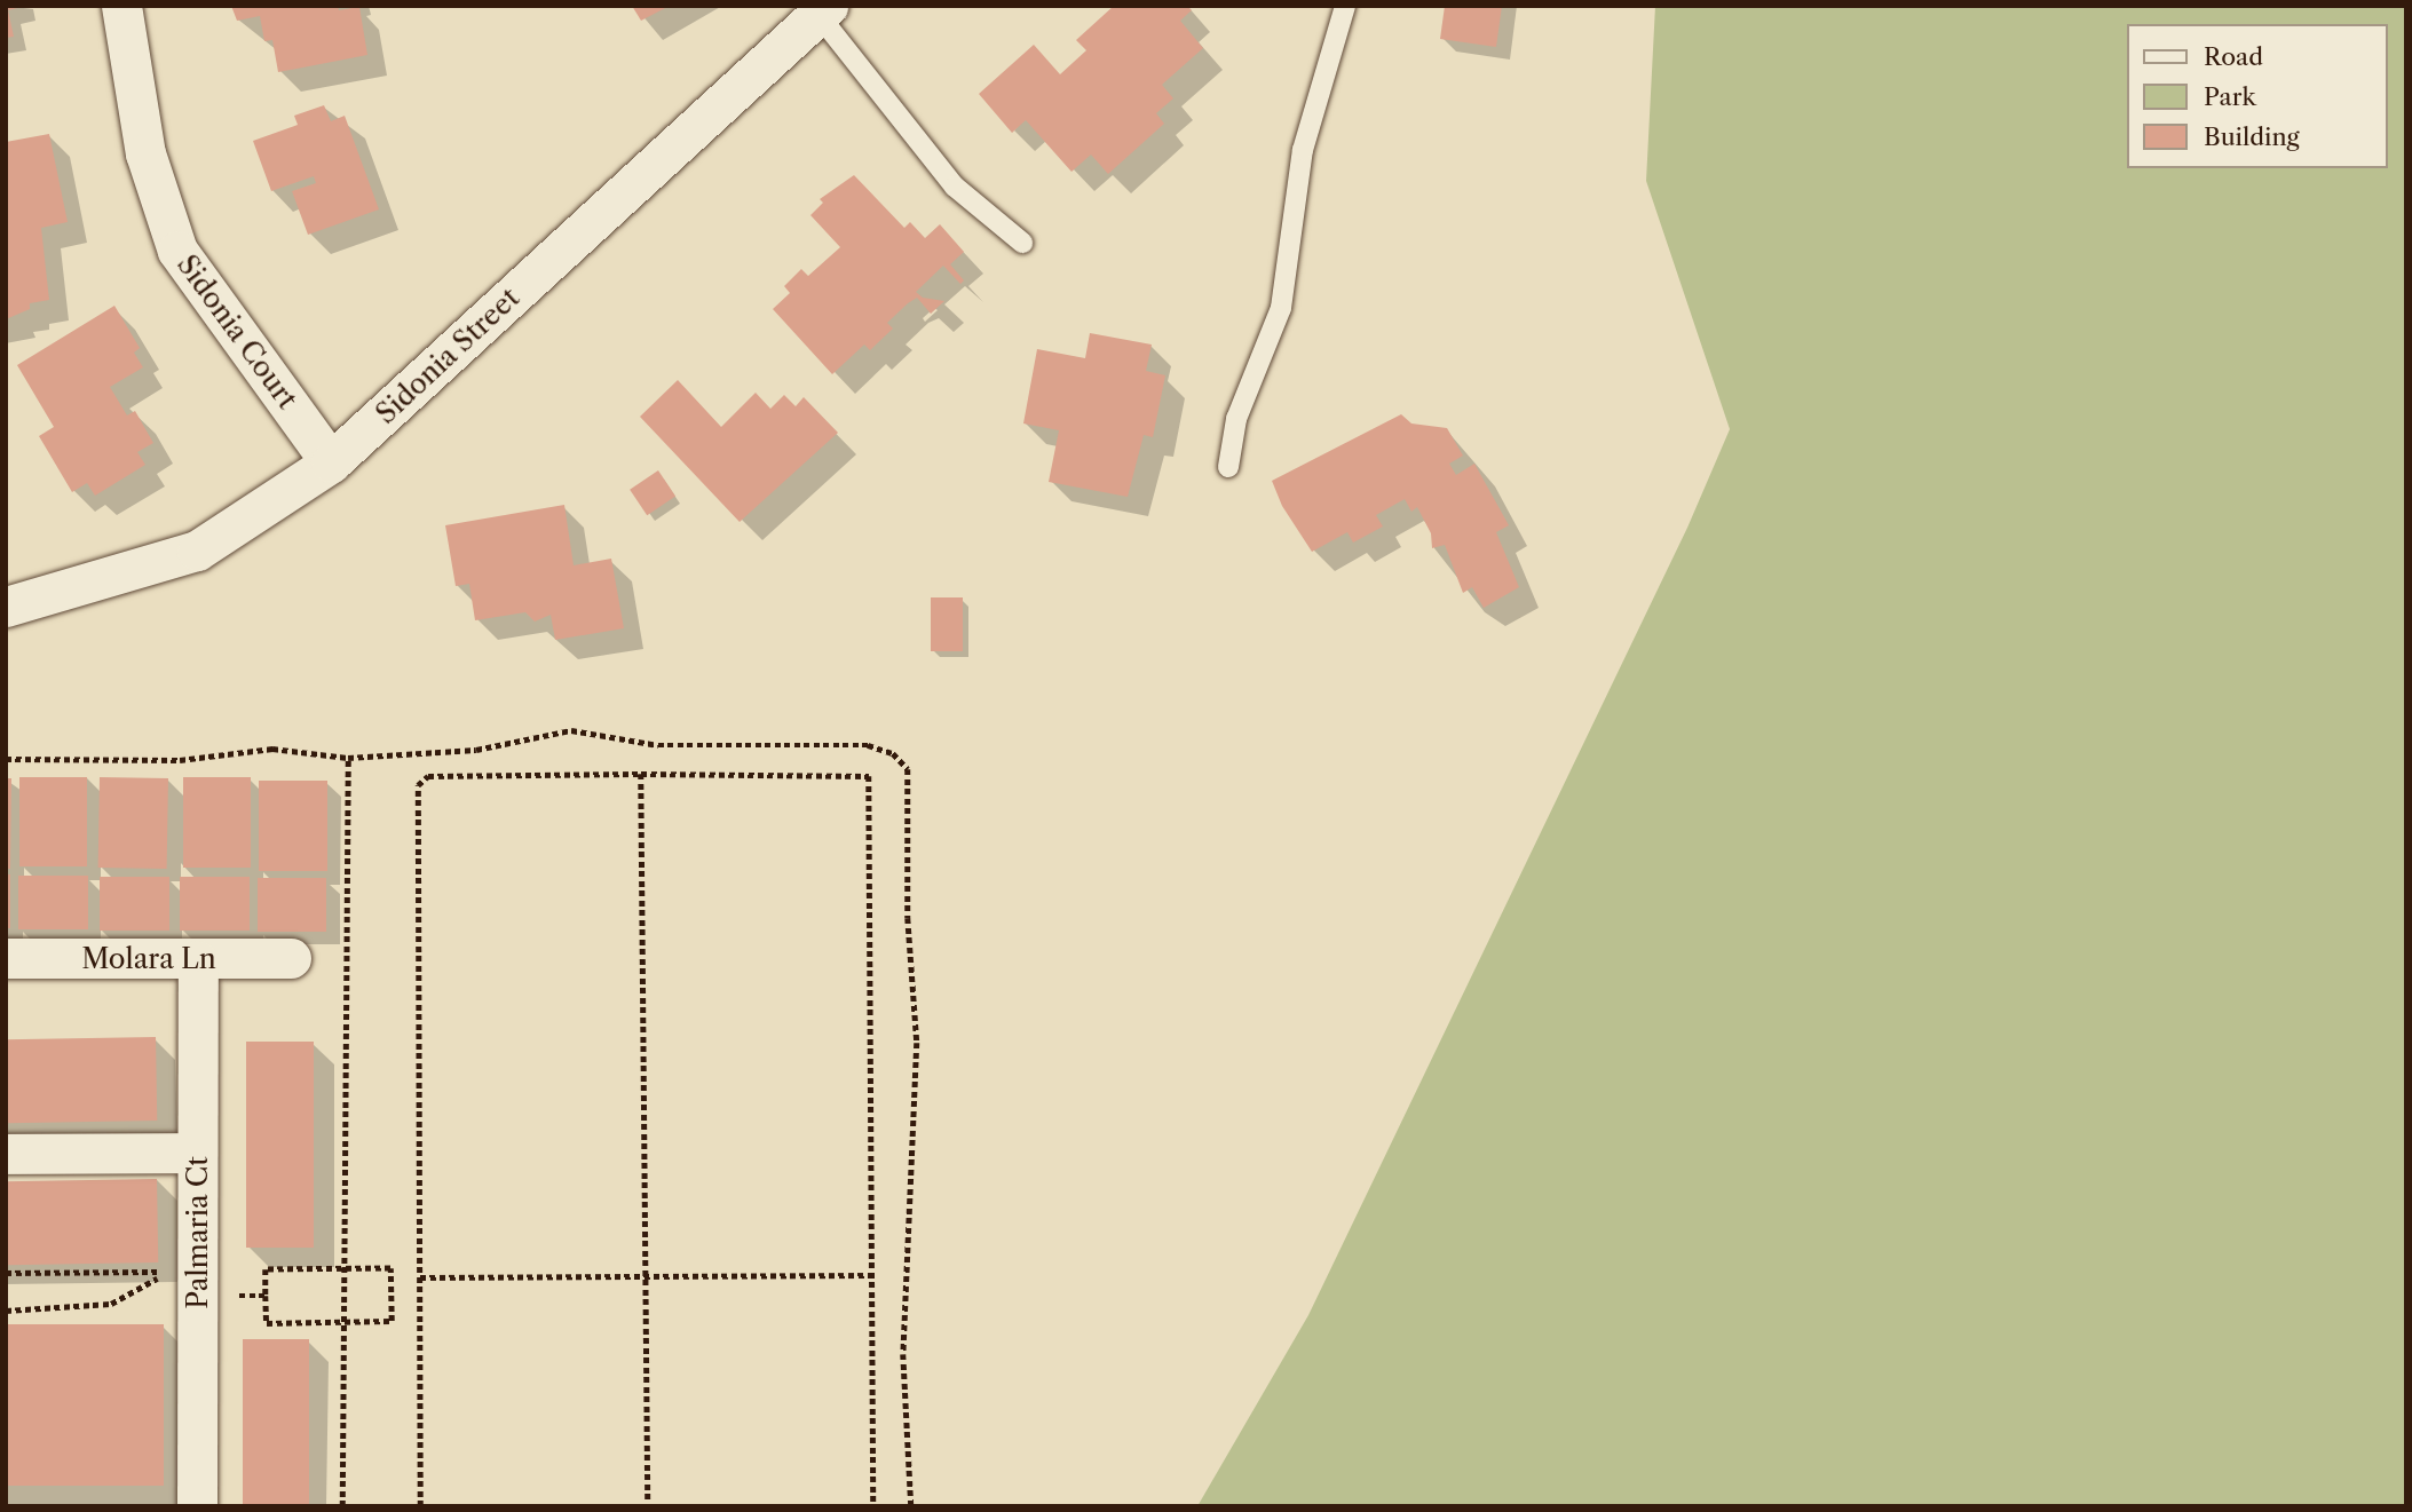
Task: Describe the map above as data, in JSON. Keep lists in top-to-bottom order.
{
  "streets": {
    "street": [
      "Sidonia Court",
      "Sidonia Street",
      "Molara Ln",
      "Palmaria Ct"
    ]
  },
  "crossings": [
    ["Sidonia Court", "Sidonia Street"],
    ["Molara Ln", "Palmaria Ct"]
  ],
  "legend": ["Road", "Park", "Building"]
}
